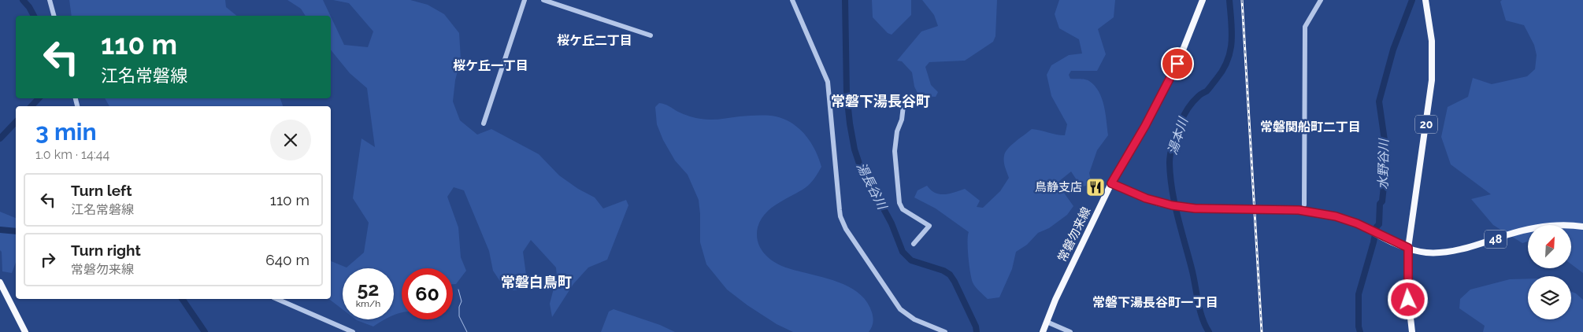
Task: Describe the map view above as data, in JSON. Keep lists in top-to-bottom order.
{
  "streets": {
    "main road": ["20", "常磐勿来線", "48"]
  },
  "crossings": [
    ["20", "48"],
    ["常磐勿来線", "48"]
  ],
  "districts": [
    "桜ケ丘二丁目",
    "桜ケ丘一丁目",
    "常磐下湯長谷町",
    "常磐関船町二丁目",
    "常磐白鳥町",
    "常磐下湯長谷町一丁目"
  ],
  "water": ["湯本川", "水野谷川", "湯長谷川"],
  "places": {
    "restaurant": ["鳥静支店"]
  },
  "north": "top right",
  "page": {
    "turn": ["110 m", "江名常磐線"],
    "heading": ["3 min", "1.0 km · 14:44"],
    "list": [
      {
        "name": "Turn left",
        "note": "江名常磐線",
        "value": "110 m"
      },
      {
        "name": "Turn right",
        "note": "常磐勿来線",
        "value": "640 m"
      }
    ],
    "speed": "52 km/h",
    "limit": "60"
  }
}
